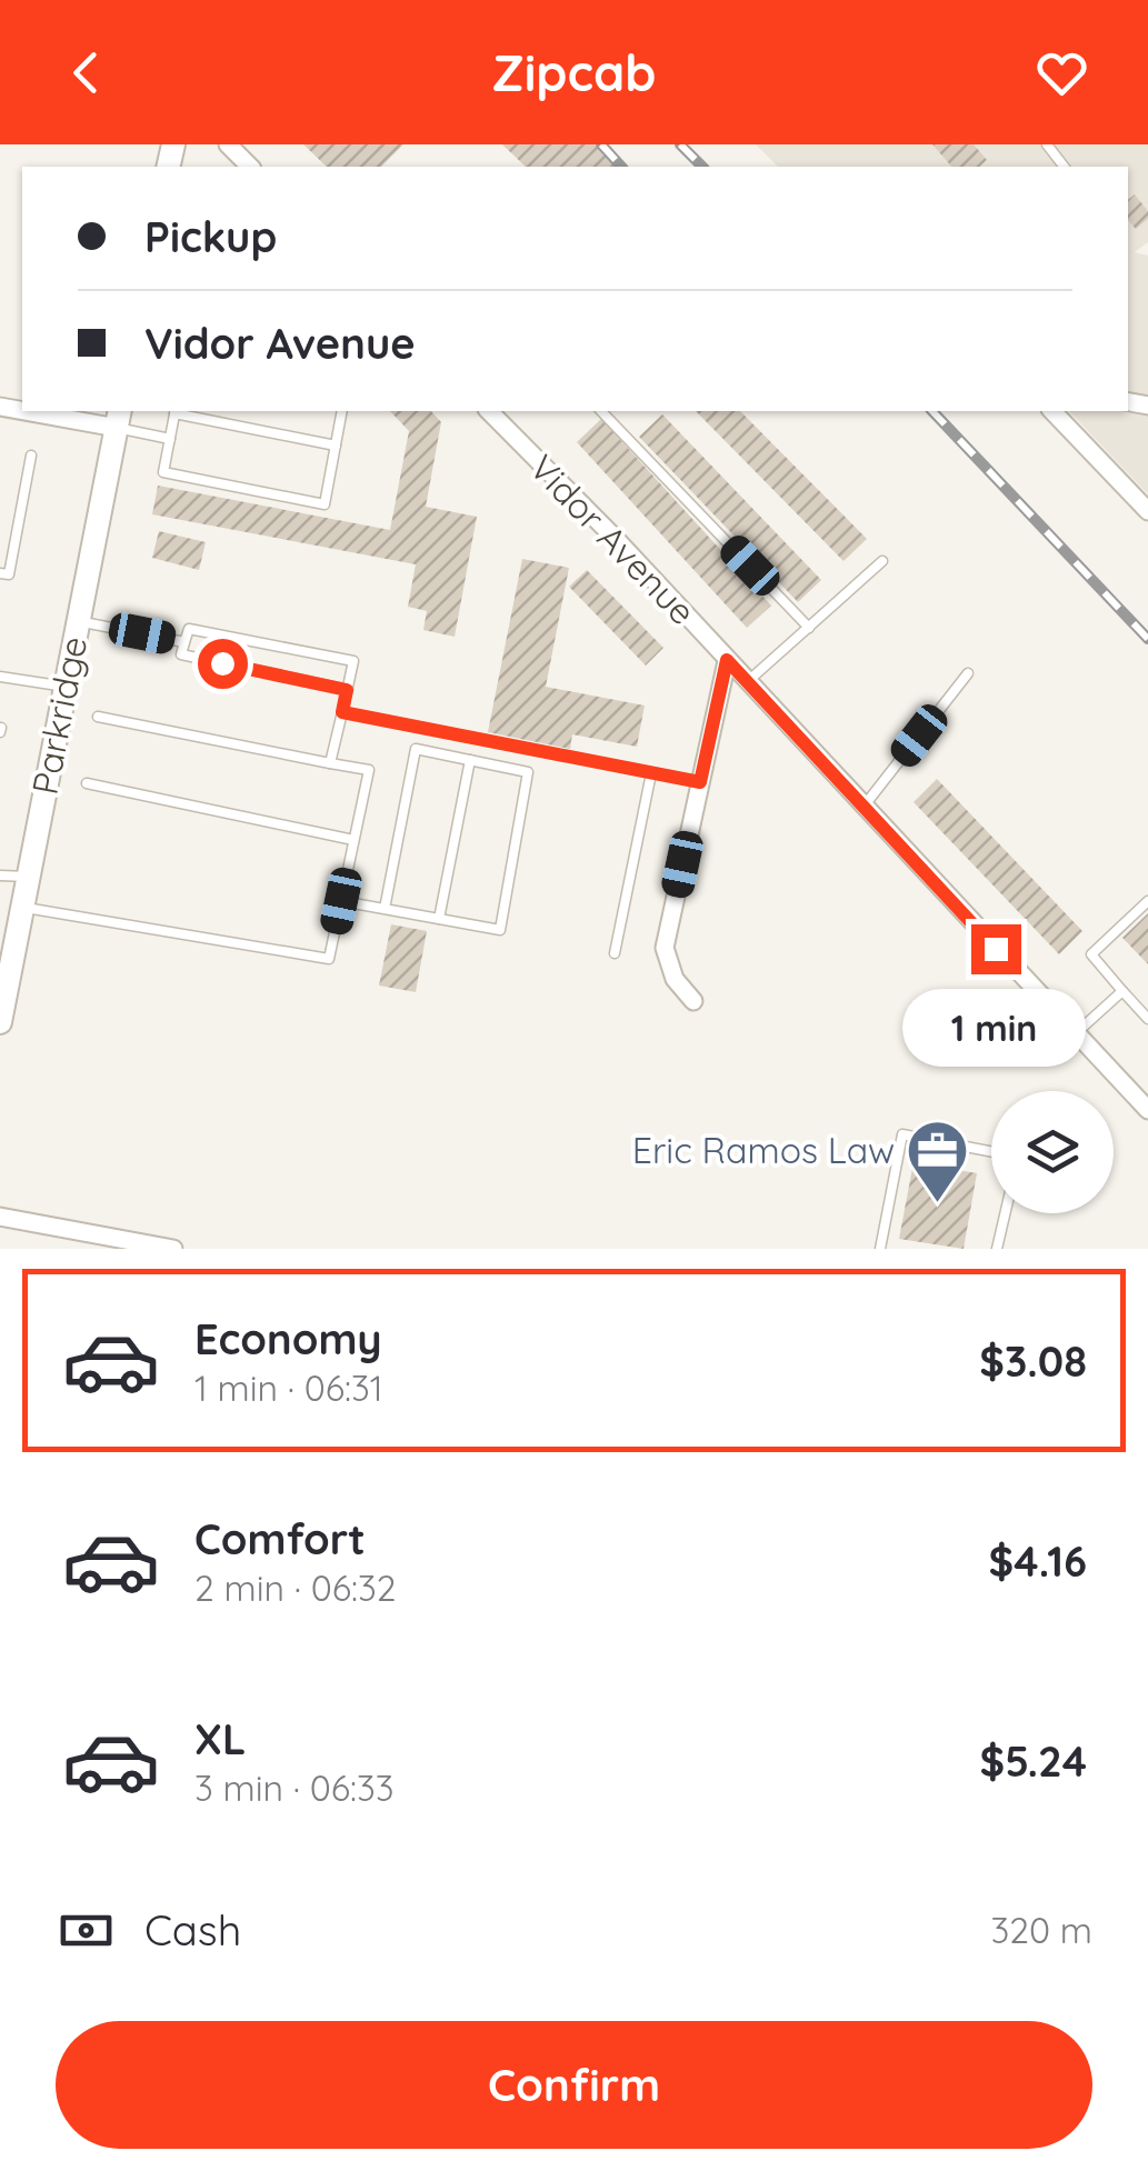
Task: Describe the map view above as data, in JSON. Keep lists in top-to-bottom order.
{
  "streets": {
    "street": ["Vidor Avenue", "Parkridge"]
  },
  "places": {
    "office": ["Eric Ramos Law"]
  },
  "page": {
    "header": "Zipcab",
    "banner": ["Pickup", "Vidor Avenue"],
    "bubble": "1 min",
    "list": [
      {
        "name": "Economy",
        "note": "1 min · 06:31",
        "value": "$3.08"
      },
      {
        "name": "Comfort",
        "note": "2 min · 06:32",
        "value": "$4.16"
      },
      {
        "name": "XL",
        "note": "3 min · 06:33",
        "value": "$5.24"
      }
    ],
    "pay": ["Cash", "320 m"],
    "buttons": "Confirm"
  }
}
